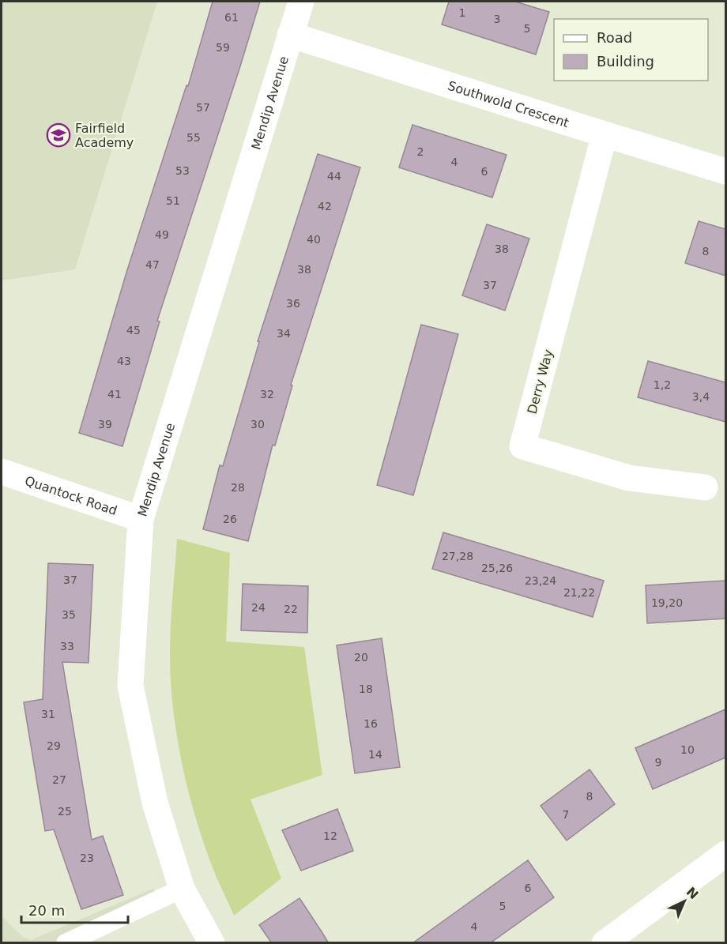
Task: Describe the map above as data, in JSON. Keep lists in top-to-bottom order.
{
  "streets": {
    "street": [
      "Mendip Avenue",
      "Southwold Crescent",
      "Derry Way",
      "Quantock Road"
    ]
  },
  "crossings": [
    ["Mendip Avenue", "Southwold Crescent"],
    ["Mendip Avenue", "Quantock Road"],
    ["Southwold Crescent", "Derry Way"]
  ],
  "places": {
    "school or university": ["Fairfield Academy"]
  },
  "house_numbers": [
    "1",
    "61",
    "3",
    "5",
    "59",
    "57",
    "55",
    "2",
    "4",
    "53",
    "6",
    "44",
    "51",
    "42",
    "49",
    "40",
    "38",
    "8",
    "47",
    "38",
    "37",
    "36",
    "45",
    "34",
    "43",
    "1,2",
    "41",
    "32",
    "3,4",
    "39",
    "30",
    "28",
    "26",
    "27,28",
    "25,26",
    "37",
    "23,24",
    "21,22",
    "19,20",
    "24",
    "22",
    "35",
    "33",
    "20",
    "18",
    "31",
    "16",
    "29",
    "10",
    "14",
    "9",
    "27",
    "8",
    "25",
    "7",
    "12",
    "23",
    "6",
    "5",
    "4"
  ],
  "legend": ["Road", "Building"],
  "scale_bar": "20 m",
  "north": "top right"
}
